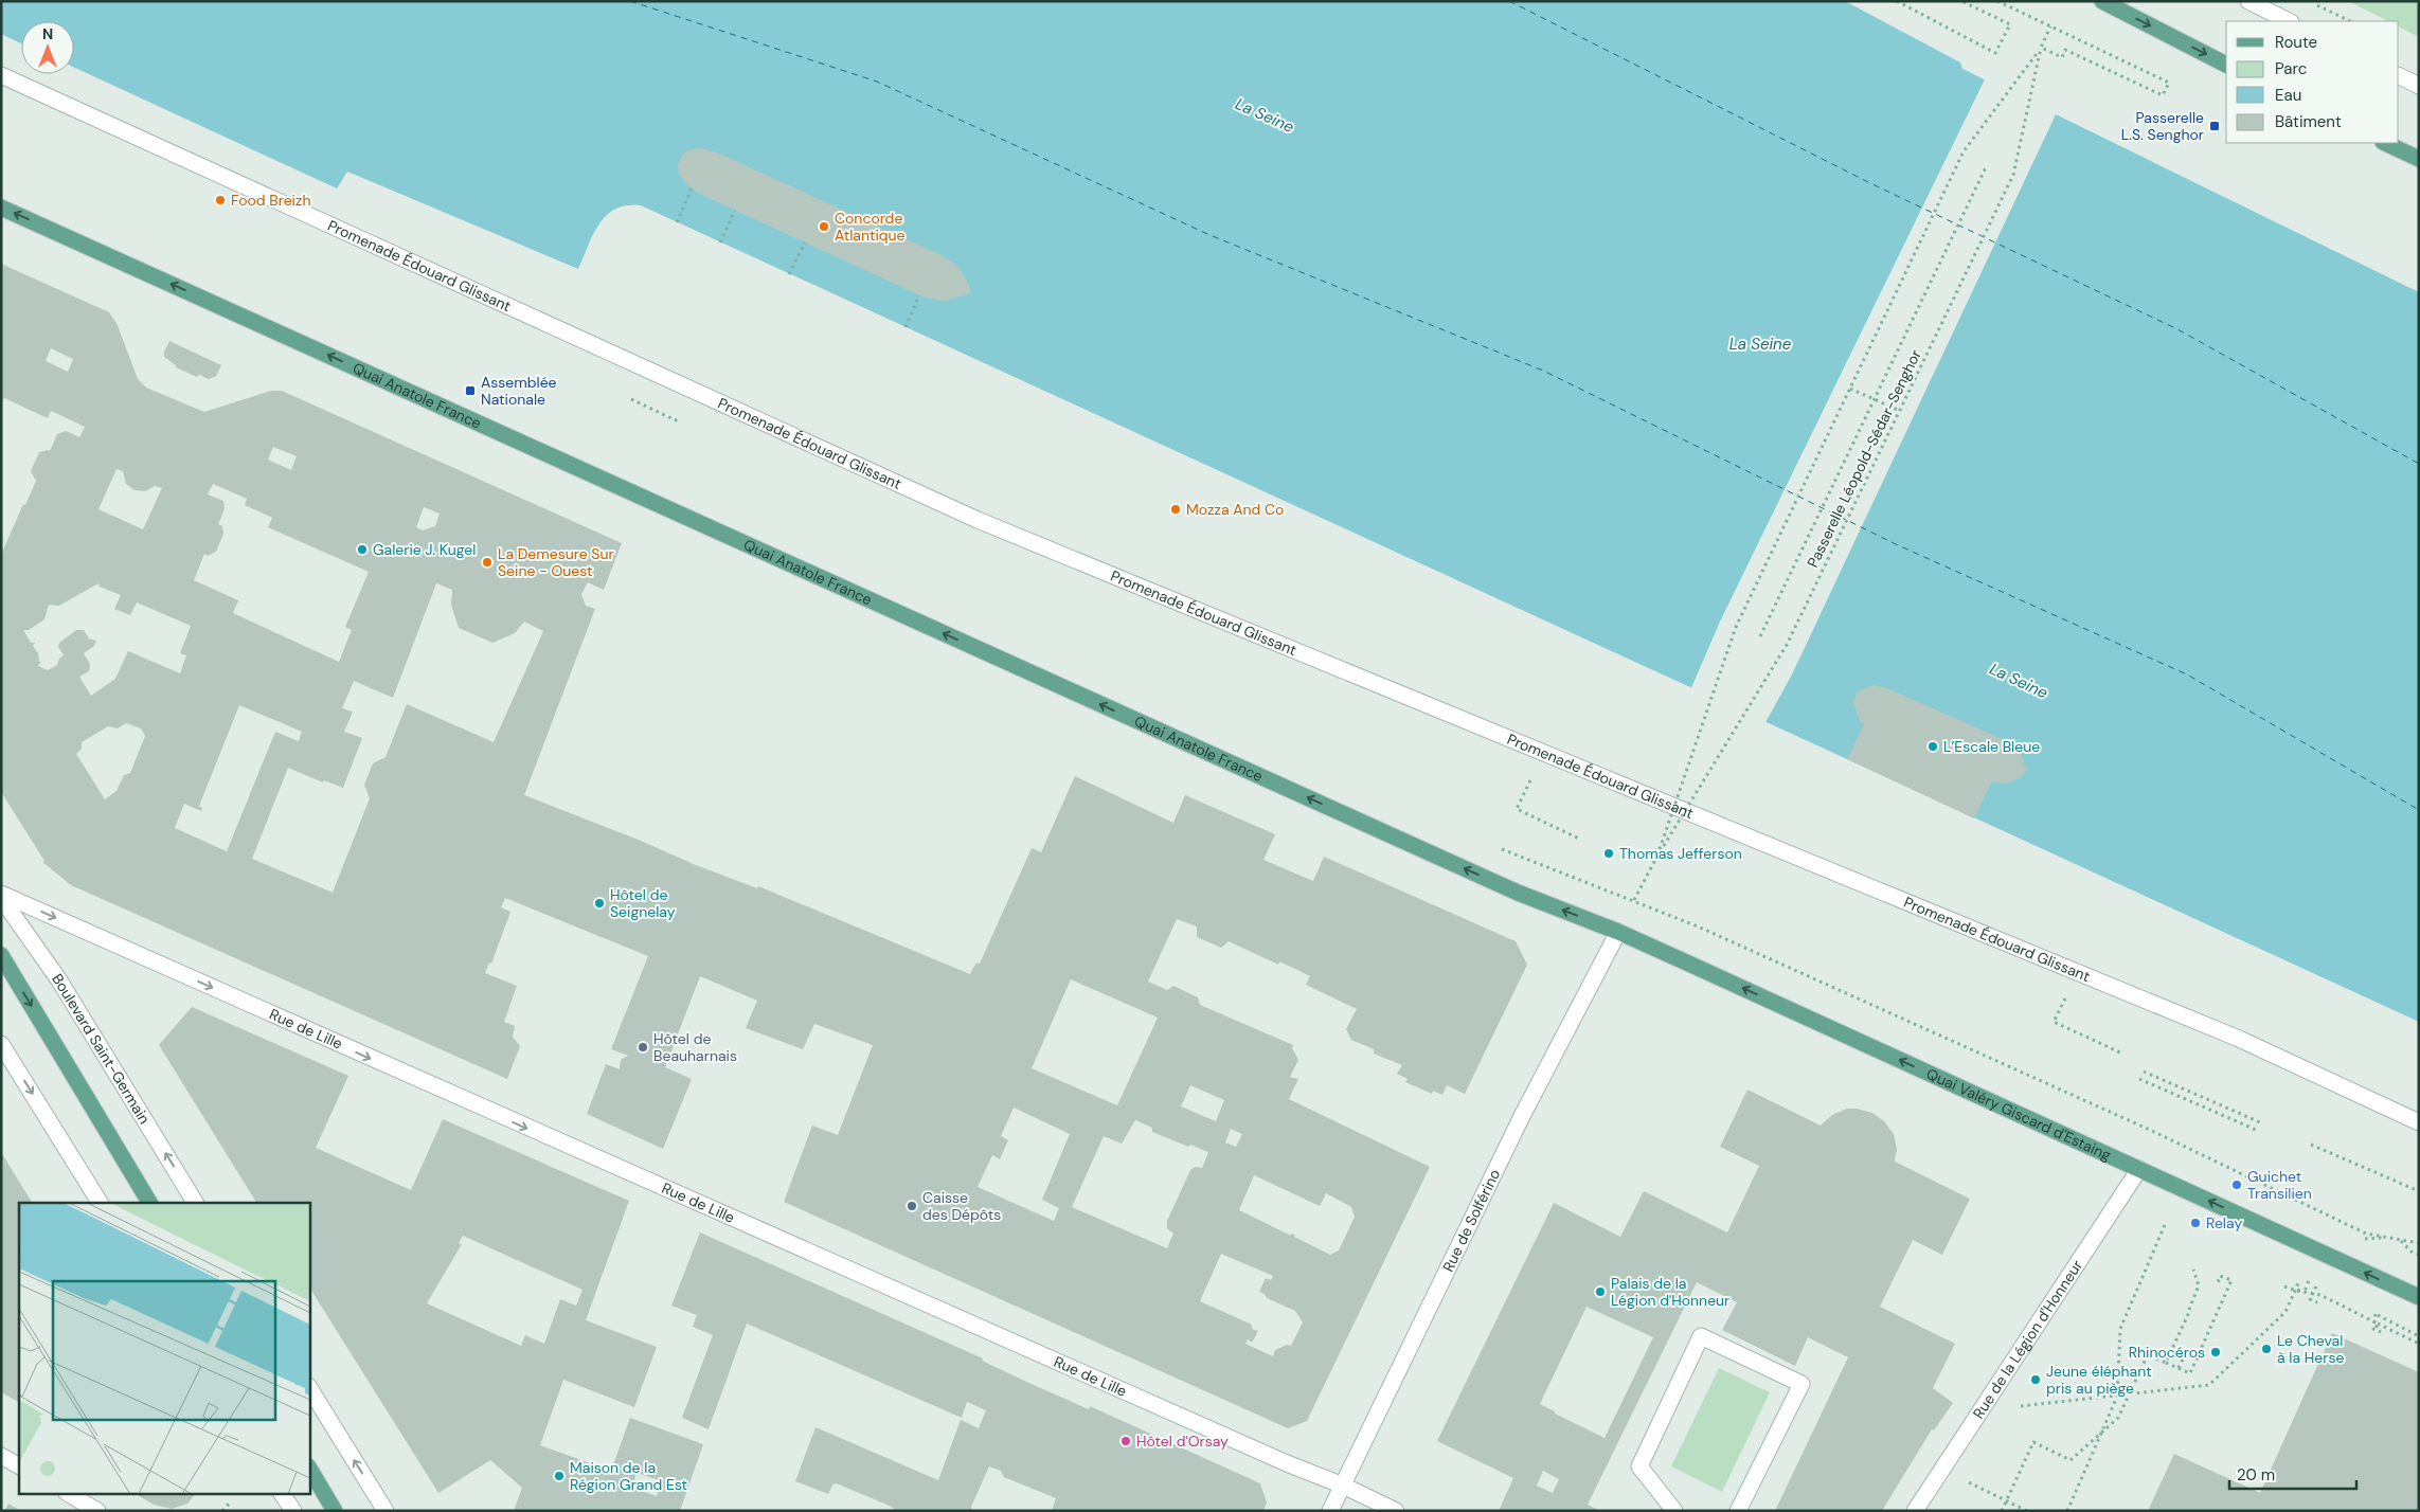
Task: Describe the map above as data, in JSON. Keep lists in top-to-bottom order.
{
  "streets": {
    "main road": ["Quai Anatole France", "Quai Valéry Giscard d'Estaing"],
    "street": [
      "Promenade Édouard Glissant",
      "Rue de Lille",
      "Boulevard Saint-Germain",
      "Rue de Solférino",
      "Rue de la Légion d'Honneur"
    ],
    "path": ["Passerelle Léopold-Sédar-Senghor"]
  },
  "crossings": [
    ["Quai Anatole France", "Quai Valéry Giscard d'Estaing"],
    ["Quai Anatole France", "Rue de Solférino"],
    ["Rue de Lille", "Rue de Solférino"],
    ["Quai Valéry Giscard d'Estaing", "Rue de Solférino"],
    ["Quai Valéry Giscard d'Estaing", "Rue de la Légion d'Honneur"]
  ],
  "one_way": ["Quai Anatole France", "Rue de Lille", "Quai Valéry Giscard d'Estaing"],
  "water": ["La Seine"],
  "places": {
    "transit": ["Passerelle L.S. Senghor", "Assemblée Nationale"],
    "other": [
      "Food Breizh",
      "Concorde Atlantique",
      "Mozza And Co",
      "Galerie J. Kugel",
      "La Demesure Sur Seine - Ouest",
      "L’Escale Bleue",
      "Thomas Jefferson",
      "Hôtel de Seignelay",
      "Hôtel de Beauharnais",
      "Guichet Transilien",
      "Caisse des Dépôts",
      "Relay",
      "Palais de la Légion d'Honneur",
      "Le Cheval à la Herse",
      "Rhinocéros",
      "Jeune éléphant pris au piège",
      "Hôtel d'Orsay",
      "Maison de la Région Grand Est"
    ]
  },
  "legend": [
    "Route",
    "Parc",
    "Eau",
    "Bâtiment"
  ],
  "scale_bar": "20 m",
  "north": "top"
}
